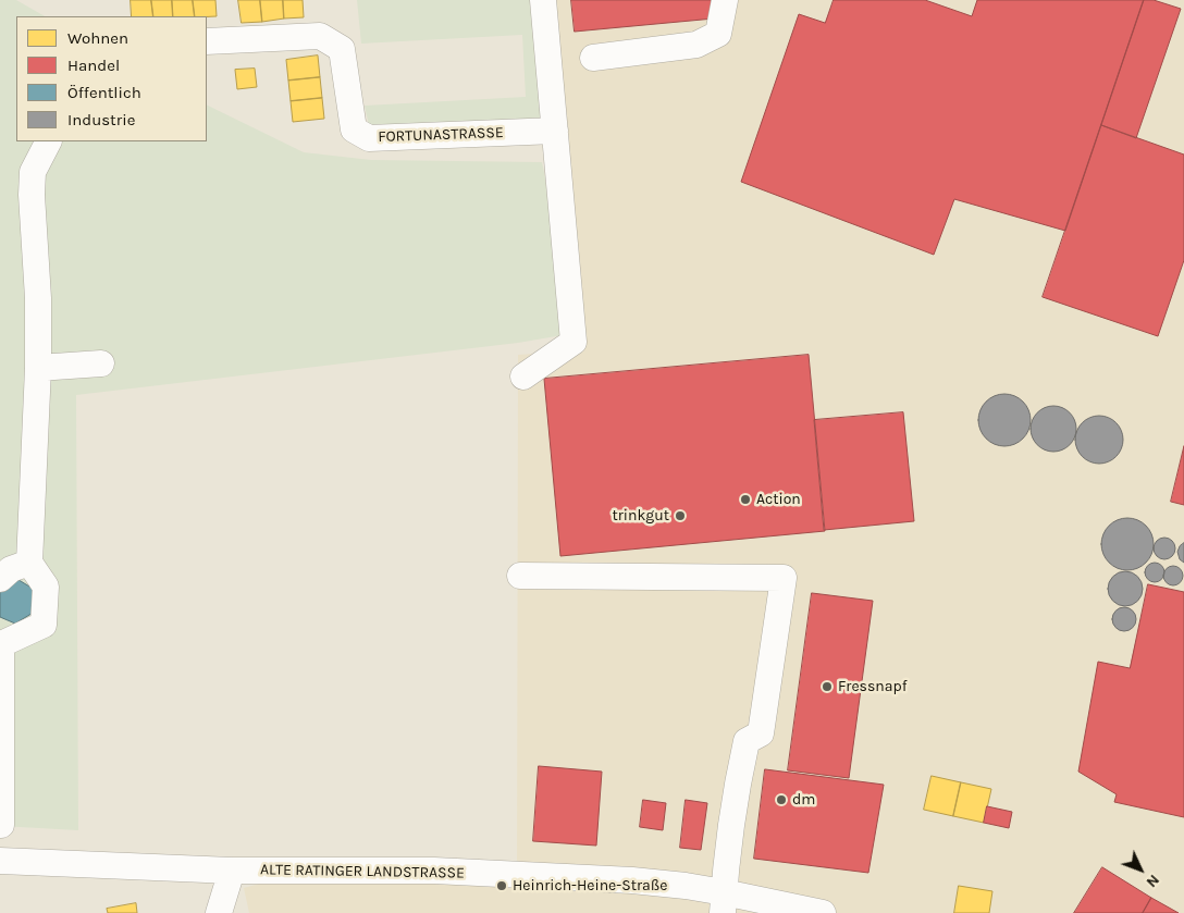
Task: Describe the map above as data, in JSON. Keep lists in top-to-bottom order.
{
  "streets": {
    "street": ["FORTUNASTRASSE", "ALTE RATINGER LANDSTRASSE"]
  },
  "places": [
    "Action",
    "trinkgut",
    "Fressnapf",
    "dm",
    "Heinrich-Heine-Straße"
  ],
  "legend": [
    "Wohnen",
    "Handel",
    "Öffentlich",
    "Industrie"
  ],
  "north": "bottom right"
}
